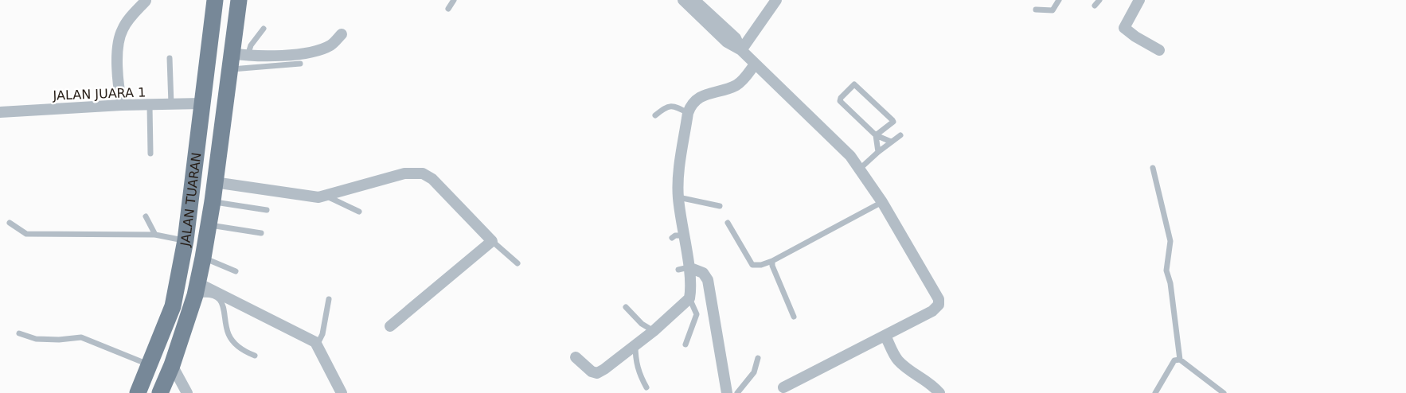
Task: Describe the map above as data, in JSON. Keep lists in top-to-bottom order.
{
  "streets": {
    "main road": ["JALAN TUARAN"],
    "street": ["JALAN JUARA 1"]
  },
  "crossings": [
    ["JALAN JUARA 1", "JALAN TUARAN"]
  ]
}
